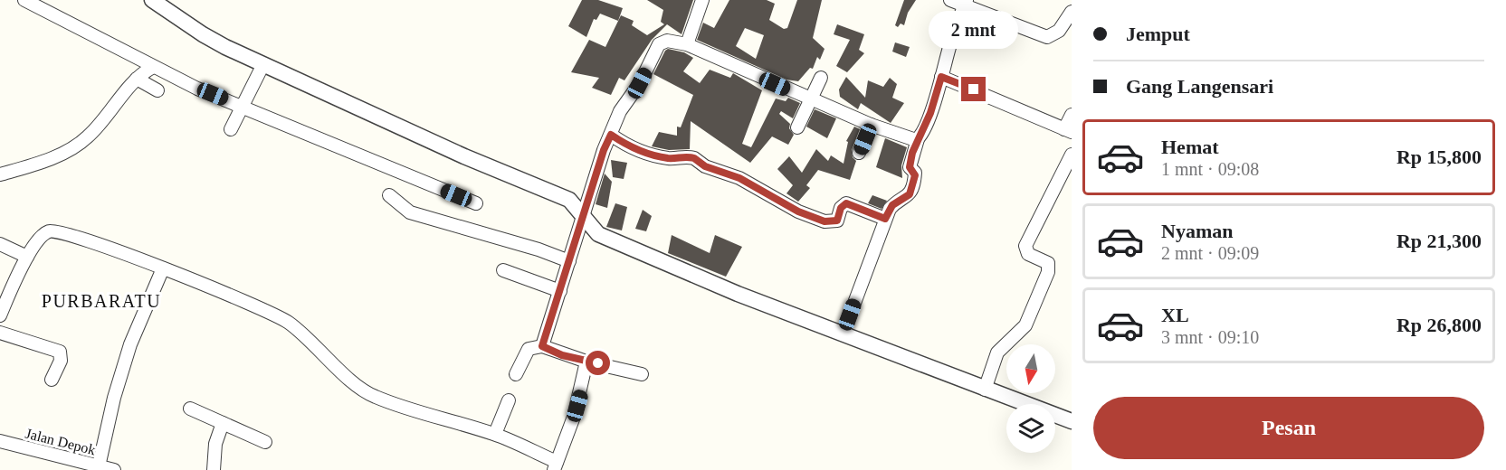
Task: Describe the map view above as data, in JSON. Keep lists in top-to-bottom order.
{
  "streets": {
    "street": ["Jalan Depok"]
  },
  "districts": ["PURBARATU"],
  "north": "bottom",
  "page": {
    "banner": ["Jemput", "Gang Langensari"],
    "bubble": "2 mnt",
    "list": [
      {
        "name": "Hemat",
        "note": "1 mnt · 09:08",
        "value": "Rp 15,800"
      },
      {
        "name": "Nyaman",
        "note": "2 mnt · 09:09",
        "value": "Rp 21,300"
      },
      {
        "name": "XL",
        "note": "3 mnt · 09:10",
        "value": "Rp 26,800"
      }
    ],
    "buttons": "Pesan"
  }
}
